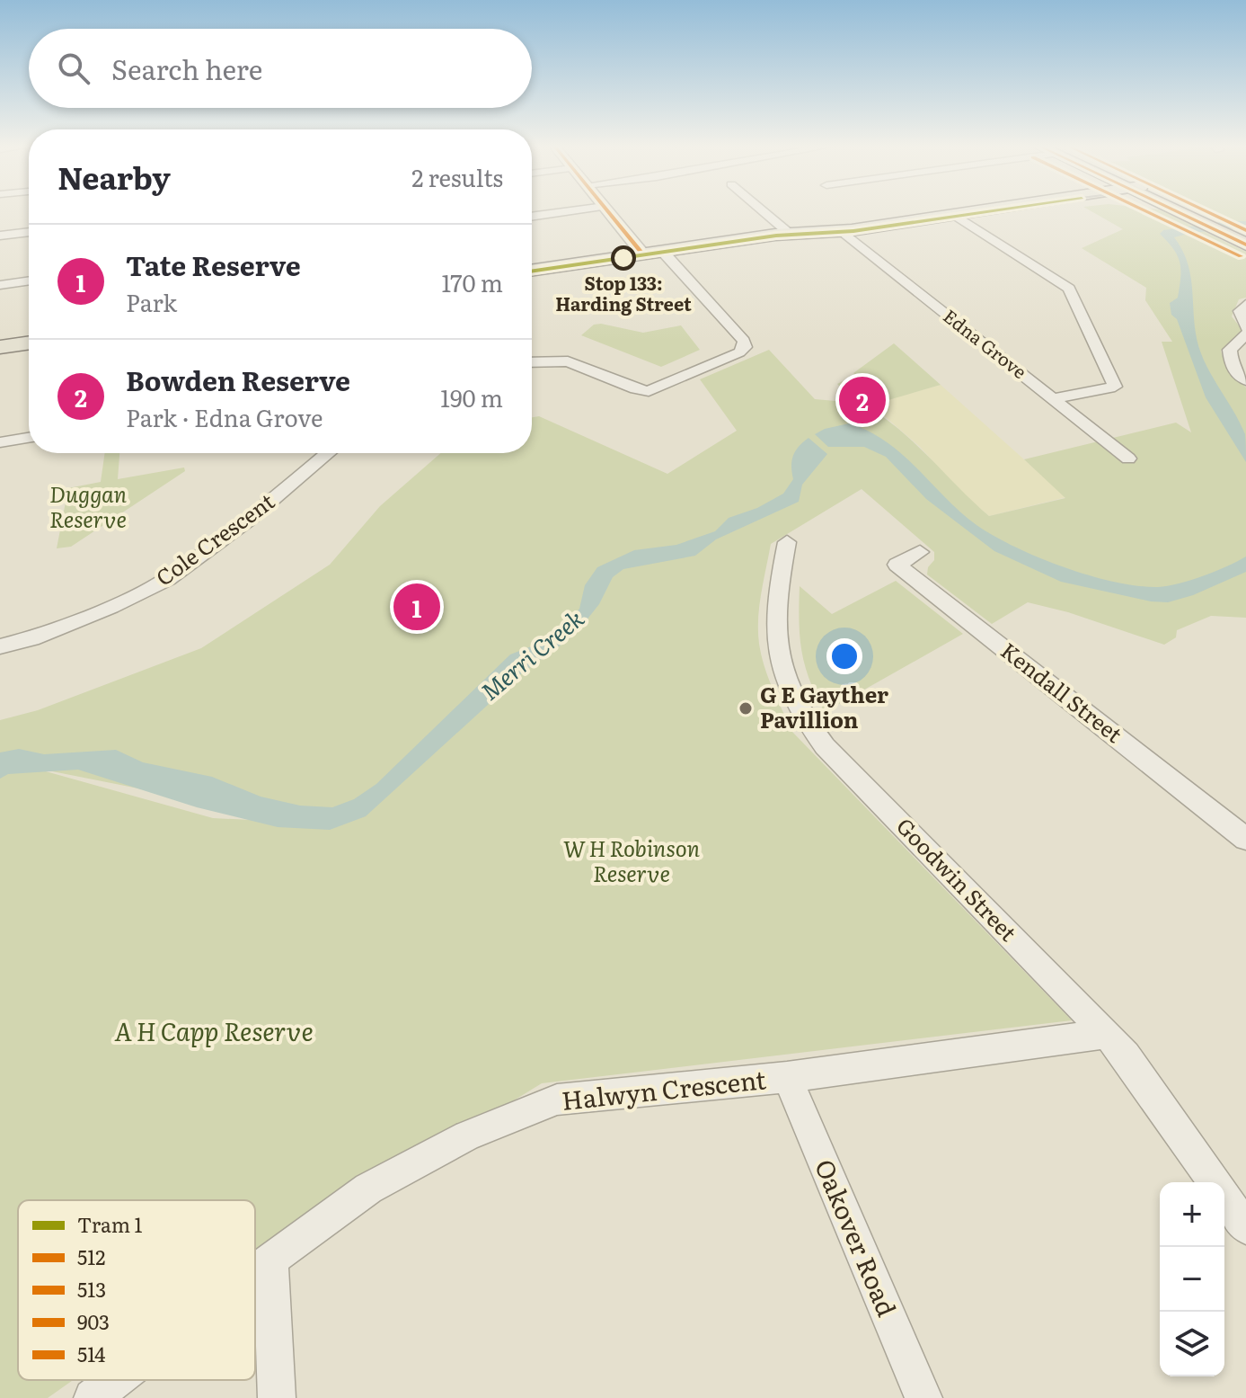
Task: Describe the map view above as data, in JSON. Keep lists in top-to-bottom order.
{
  "streets": {
    "street": [
      "Edna Grove",
      "Cole Crescent",
      "Kendall Street",
      "Goodwin Street",
      "Halwyn Crescent",
      "Oakover Road"
    ]
  },
  "crossings": [
    ["Goodwin Street", "Halwyn Crescent"],
    ["Halwyn Crescent", "Oakover Road"]
  ],
  "water": ["Merri Creek"],
  "parks": ["Duggan Reserve", "W H Robinson Reserve", "A H Capp Reserve"],
  "places": ["Stop 133: Harding Street", "G E Gayther Pavillion"],
  "lines": [
    "tram line 1",
    "transit line 512",
    "transit line 513",
    "transit line 903",
    "transit line 514"
  ],
  "legend": [
    "Tram 1",
    "512",
    "513",
    "903",
    "514"
  ],
  "page": {
    "search": "Search here",
    "heading": ["Nearby", "2 results"],
    "list": [
      {
        "mark": "1",
        "name": "Tate Reserve",
        "note": "Park",
        "value": "170 m"
      },
      {
        "mark": "2",
        "name": "Bowden Reserve",
        "note": "Park · Edna Grove",
        "value": "190 m"
      }
    ],
    "pins": ["2", "1"],
    "map_buttons": ["+", "−"]
  }
}
